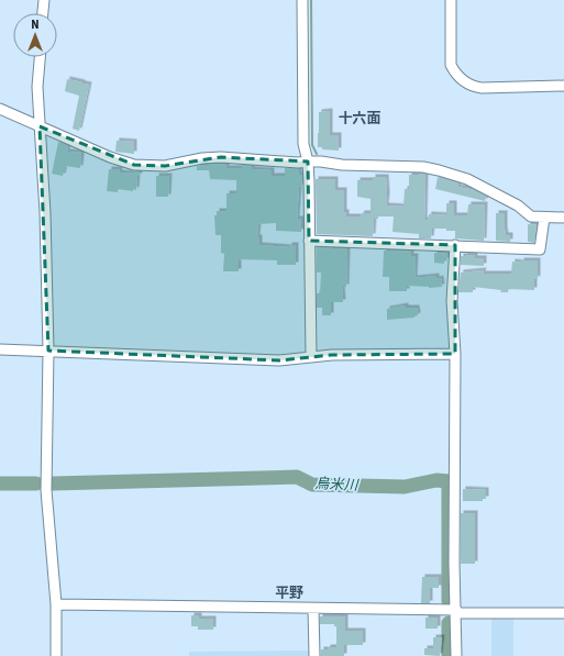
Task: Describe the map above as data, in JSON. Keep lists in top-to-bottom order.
{
  "districts": ["十六面", "平野"],
  "water": ["烏米川"],
  "north": "top"
}
